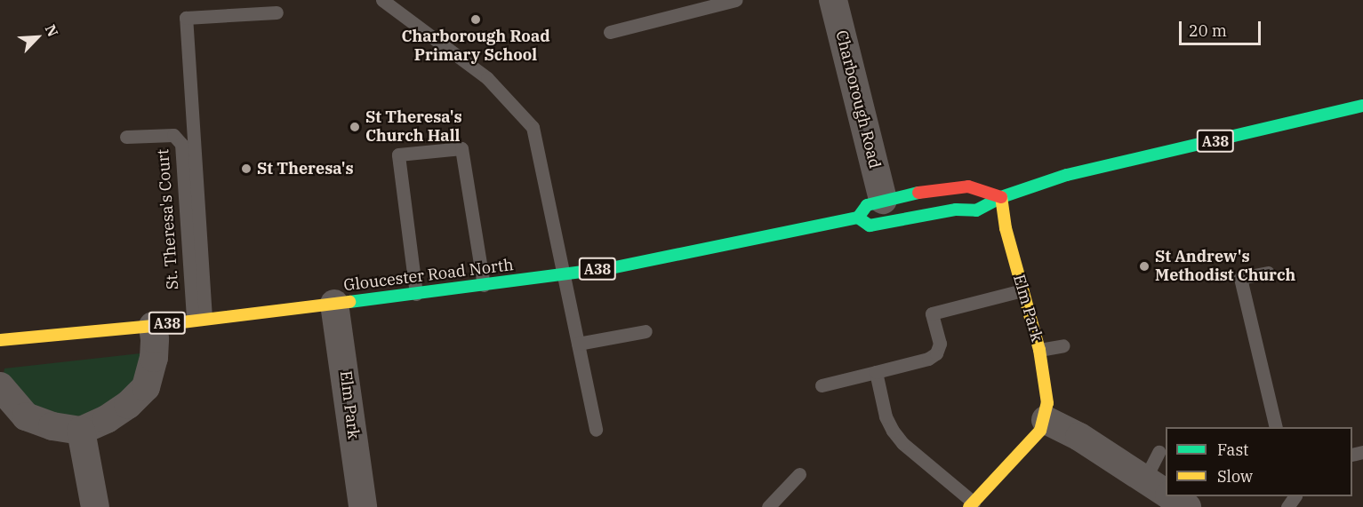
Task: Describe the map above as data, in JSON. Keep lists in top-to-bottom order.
{
  "streets": {
    "main road": ["A38", "Gloucester Road North", "Elm Park"],
    "street": ["Charborough Road"],
    "lane": ["St. Theresa's Court"]
  },
  "crossings": [
    ["Charborough Road", "Gloucester Road North"],
    ["St. Theresa's Court", "Gloucester Road North"],
    ["Gloucester Road North", "Elm Park"]
  ],
  "places": [
    "Charborough Road Primary School",
    "St Theresa's Church Hall",
    "St Theresa's",
    "St Andrew's Methodist Church"
  ],
  "legend": ["Fast", "Slow"],
  "scale_bar": "20 m",
  "north": "top right"
}
